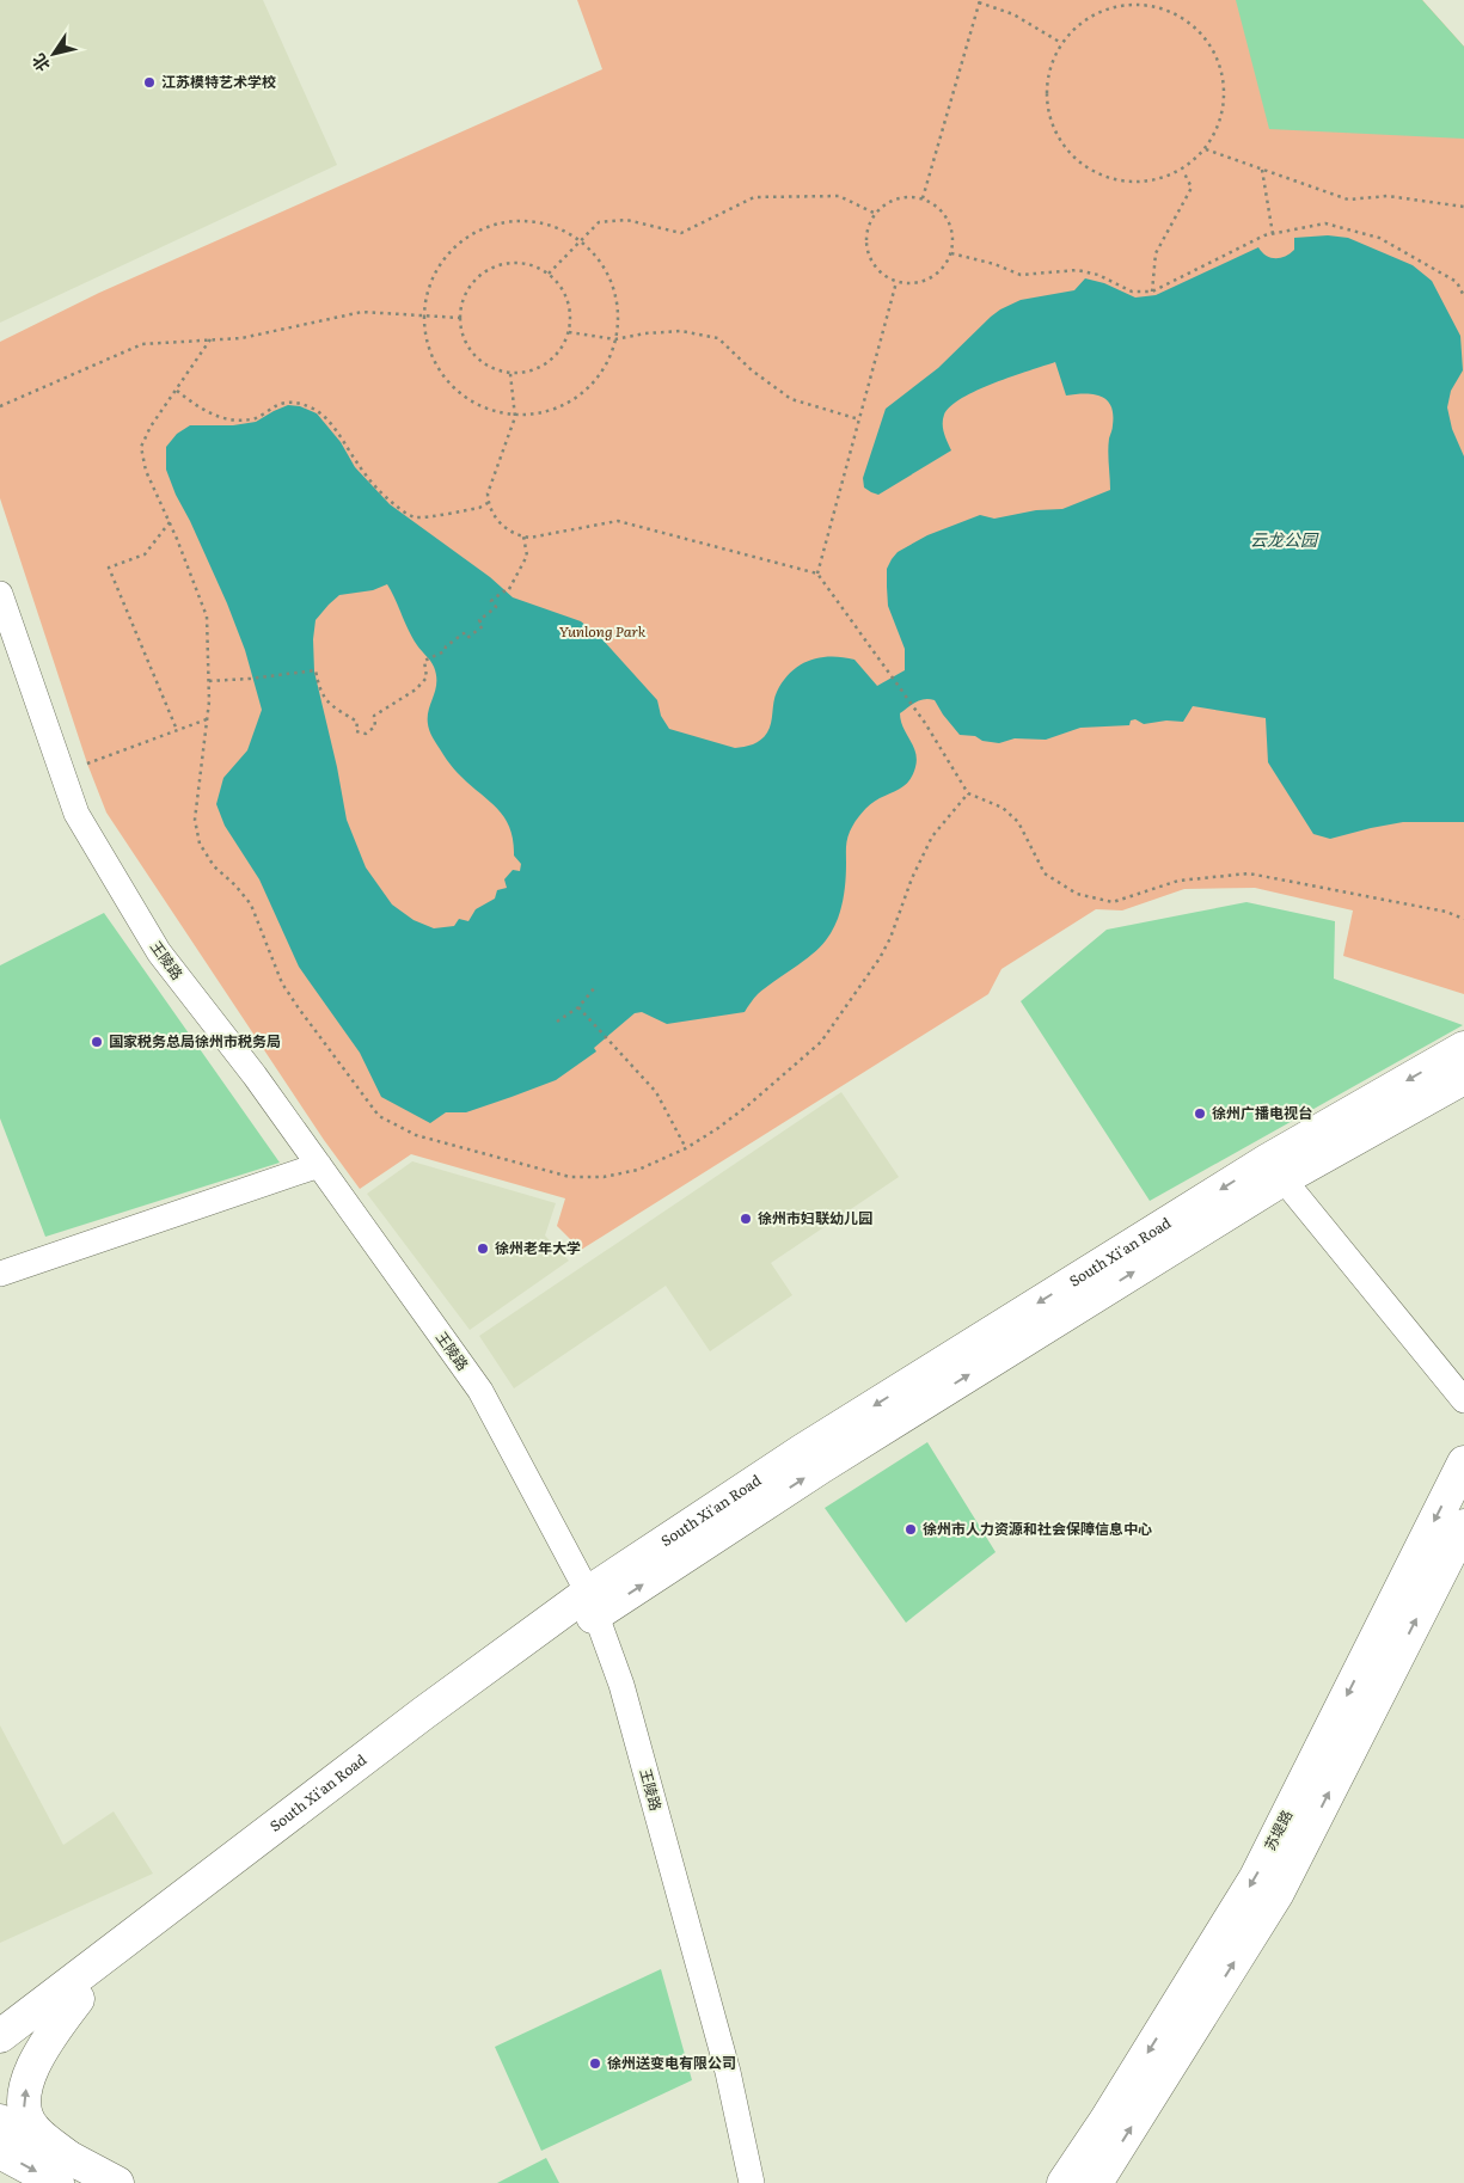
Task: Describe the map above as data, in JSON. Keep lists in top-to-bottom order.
{
  "streets": {
    "main road": ["South Xi'an Road", "苏堤路"],
    "street": ["王陵路"]
  },
  "crossings": [
    ["王陵路", "South Xi'an Road"]
  ],
  "water": ["云龙公园"],
  "parks": ["Yunlong Park"],
  "places": [
    "江苏模特艺术学校",
    "国家税务总局徐州市税务局",
    "徐州广播电视台",
    "徐州市妇联幼儿园",
    "徐州老年大学",
    "徐州市人力资源和社会保障信息中心",
    "徐州送变电有限公司"
  ],
  "north": "bottom left"
}
